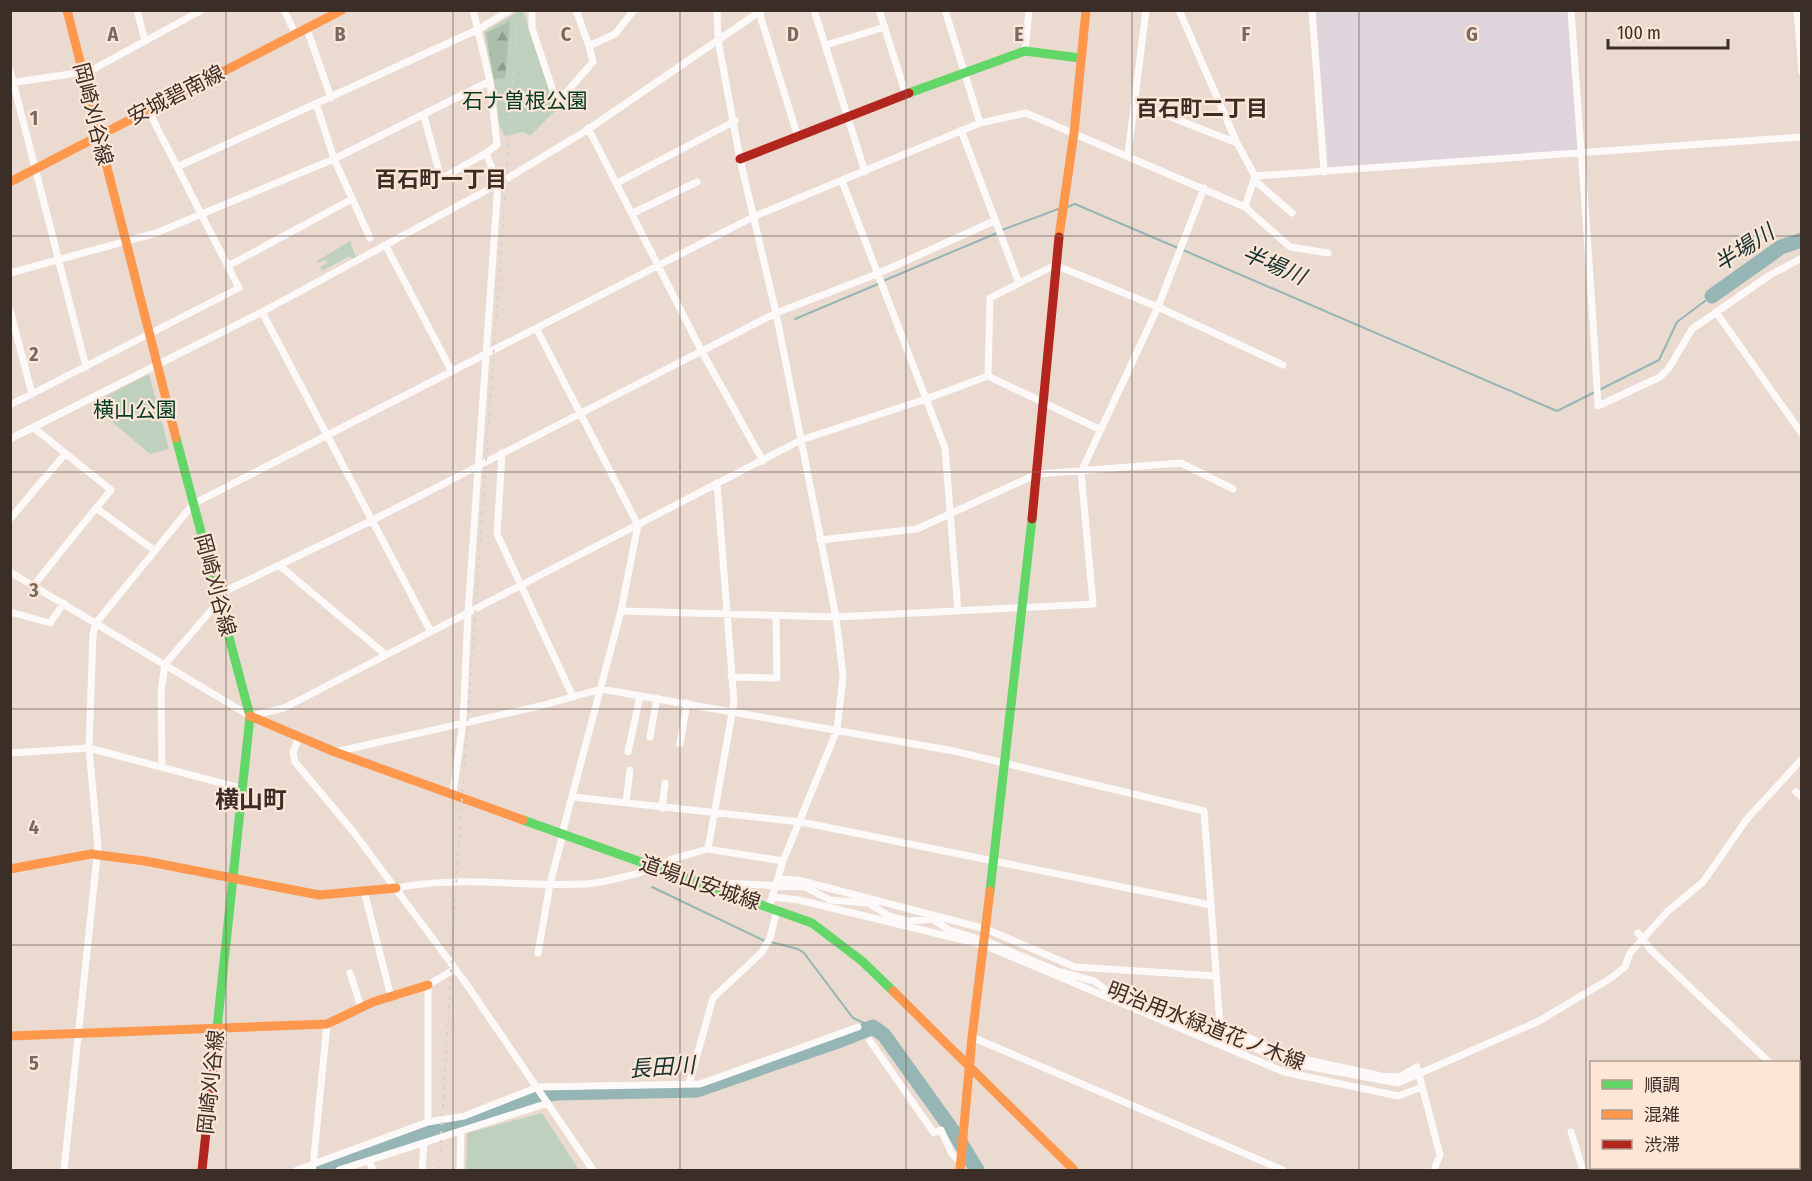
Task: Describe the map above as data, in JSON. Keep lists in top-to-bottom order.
{
  "streets": {
    "main road": ["安城碧南線", "岡崎刈谷線", "道場山安城線"],
    "street": ["明治用水緑道花ノ木線"]
  },
  "crossings": [
    ["安城碧南線", "岡崎刈谷線"],
    ["岡崎刈谷線", "道場山安城線"]
  ],
  "districts": ["百石町二丁目", "百石町一丁目", "横山町"],
  "water": ["半場川", "長田川"],
  "parks": ["石ナ曽根公園", "横山公園"],
  "legend": ["順調", "混雑", "渋滞"],
  "scale_bar": "100 m",
  "grid": {
    "columns": [
      "A",
      "B",
      "C",
      "D",
      "E",
      "F",
      "G"
    ],
    "rows": [
      "1",
      "2",
      "3",
      "4",
      "5"
    ]
  }
}
